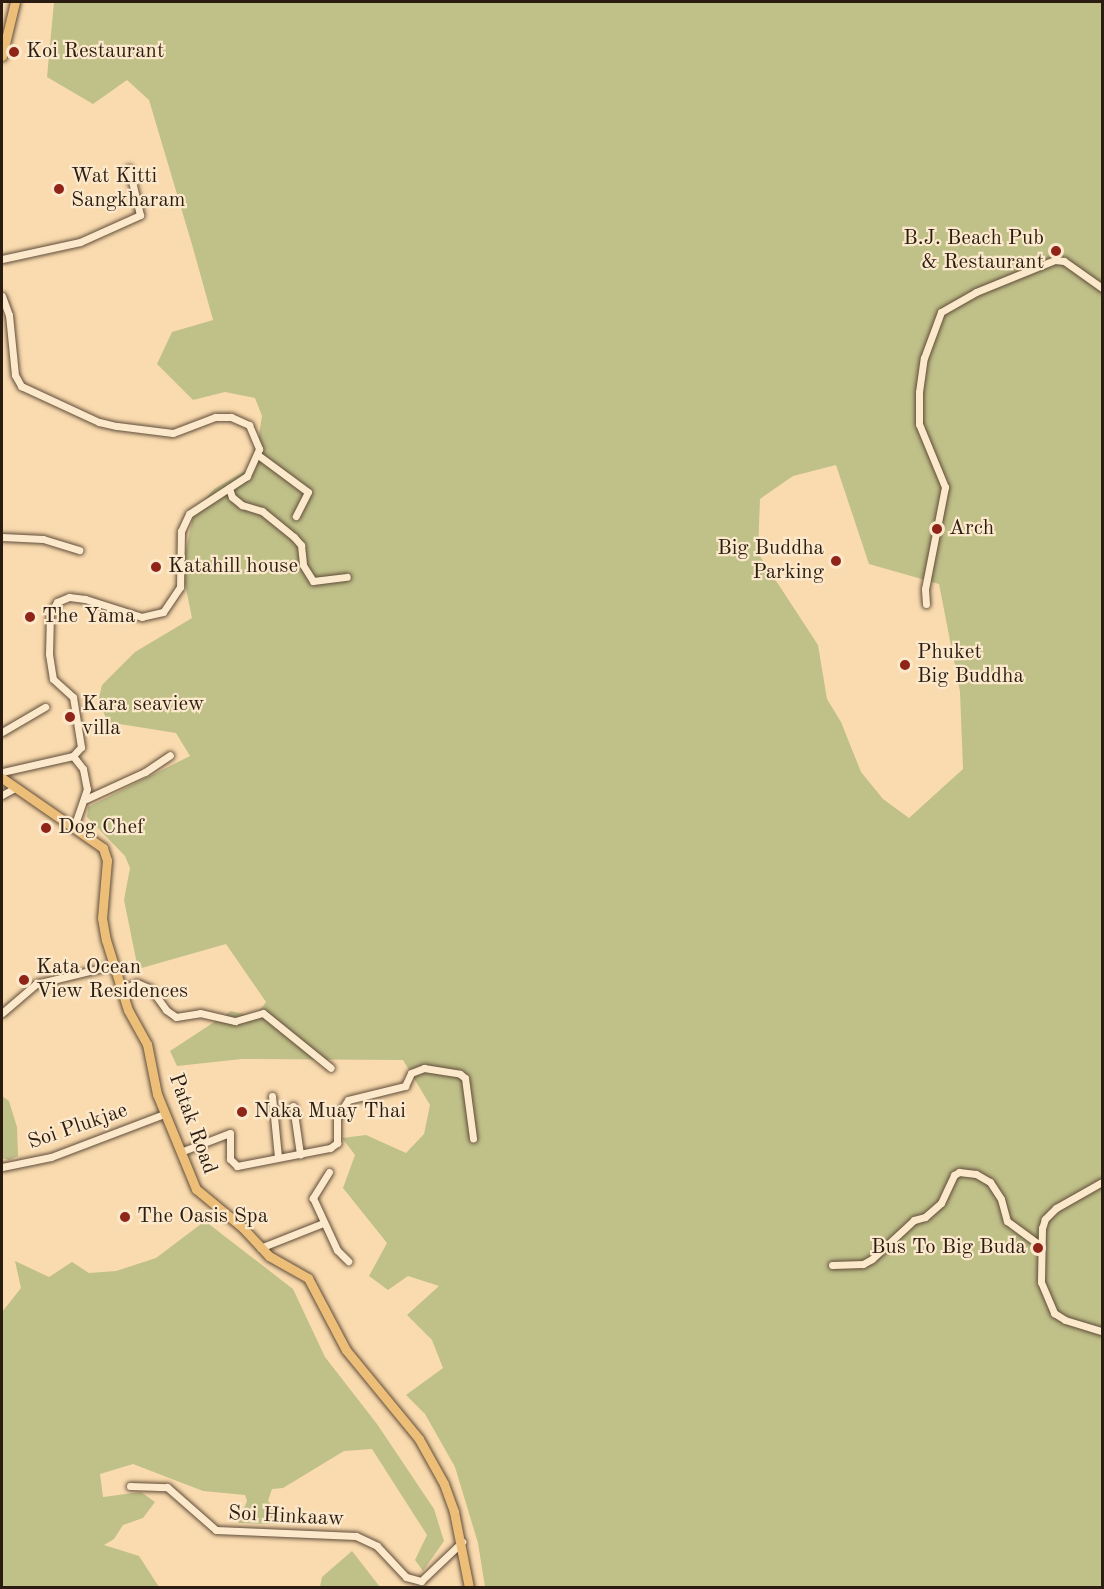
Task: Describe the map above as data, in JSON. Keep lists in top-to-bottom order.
{
  "streets": {
    "main road": ["Patak Road"],
    "street": ["Soi Plukjae", "Soi Hinkaaw"]
  },
  "crossings": [
    ["Patak Road", "Soi Plukjae"],
    ["Patak Road", "Soi Hinkaaw"]
  ],
  "places": [
    "Koi Restaurant",
    "Wat Kitti Sangkharam",
    "B.J. Beach Pub & Restaurant",
    "Arch",
    "Big Buddha Parking",
    "Katahill house",
    "The Yama",
    "Phuket Big Buddha",
    "Kara seaview villa",
    "Dog Chef",
    "Kata Ocean View Residences",
    "Naka Muay Thai",
    "The Oasis Spa",
    "Bus To Big Buda"
  ]
}
